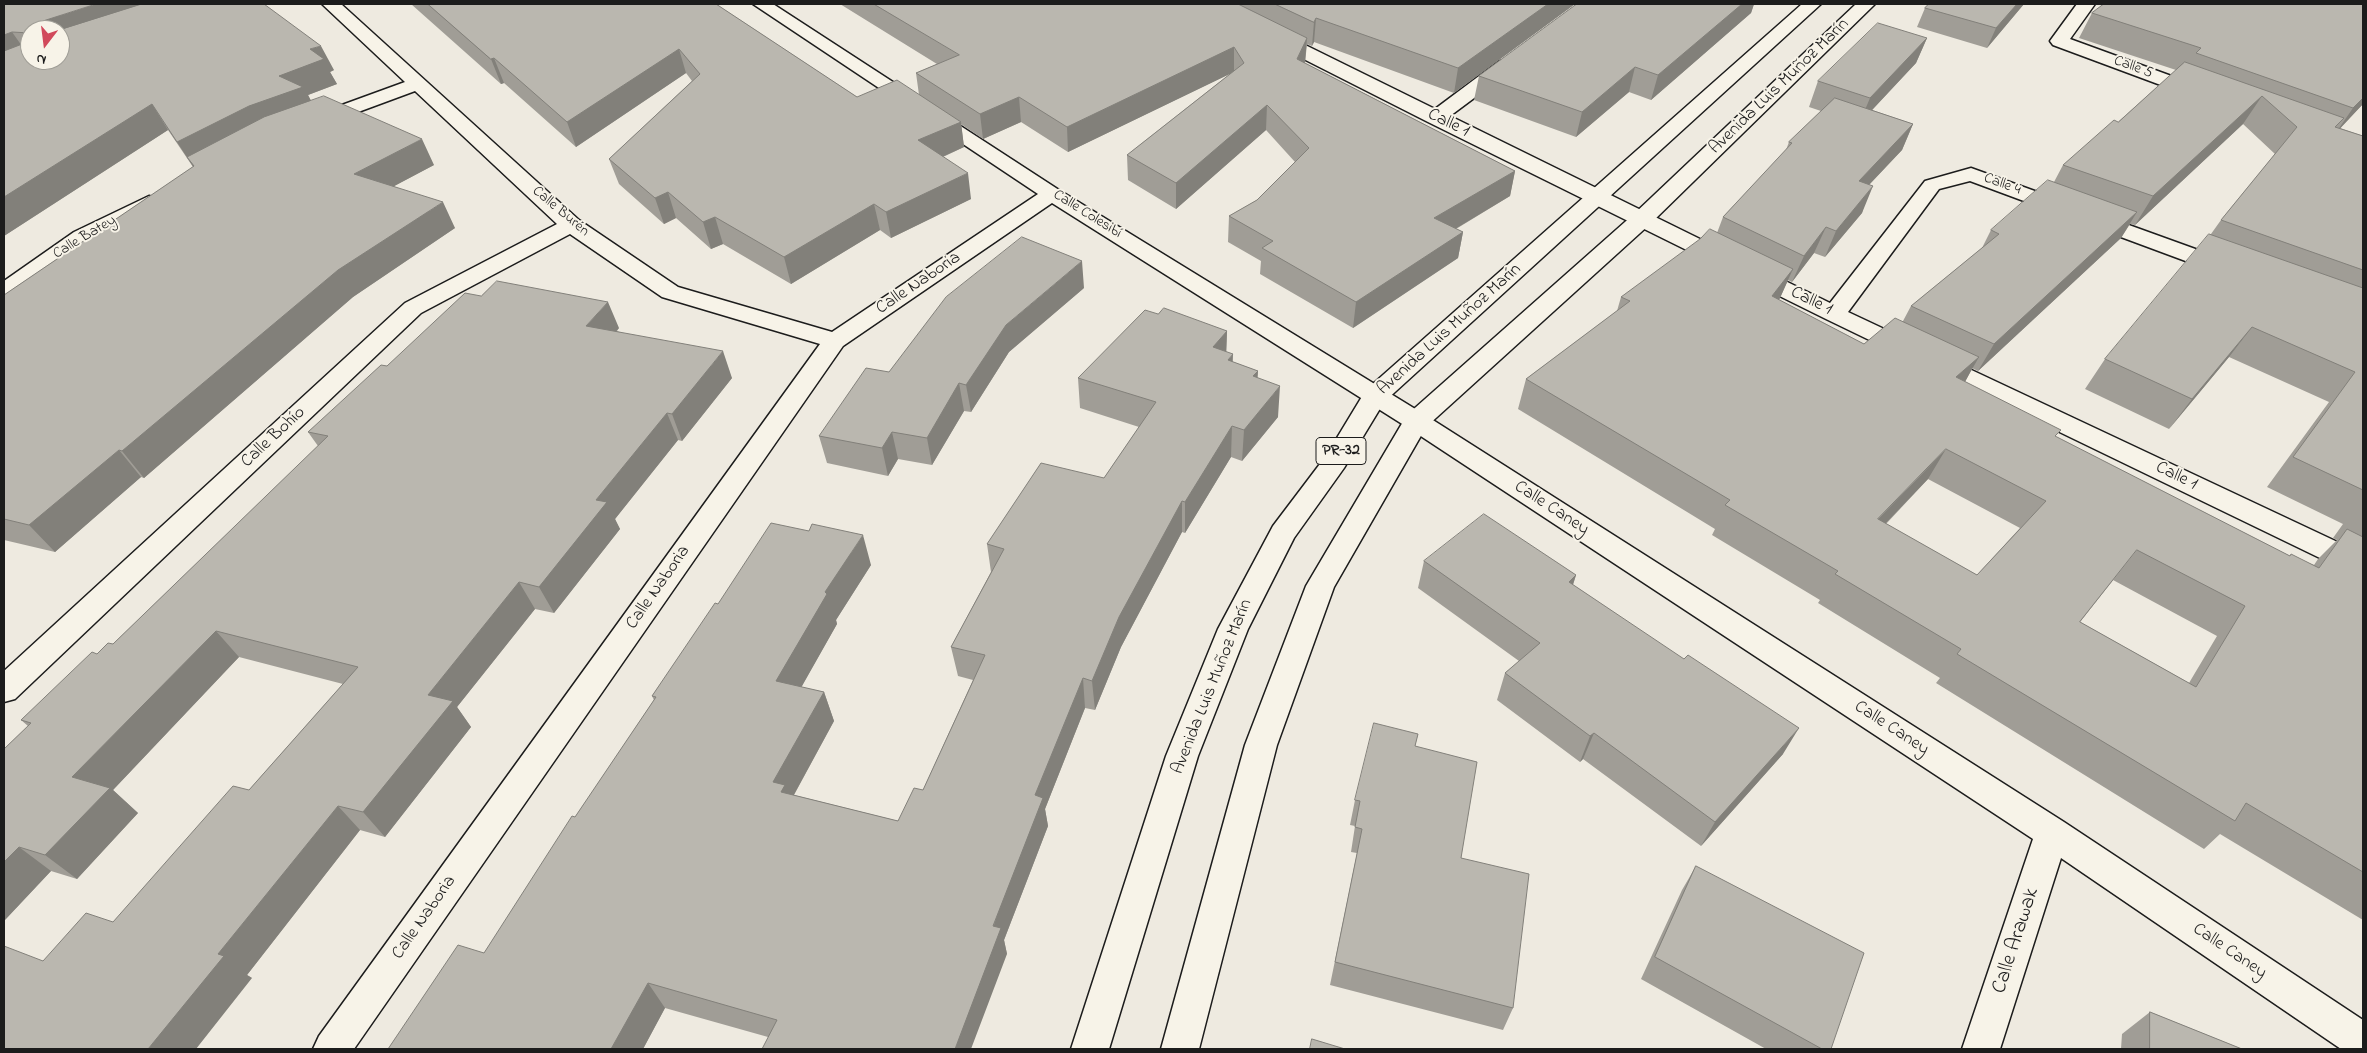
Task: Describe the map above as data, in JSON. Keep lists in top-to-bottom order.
{
  "streets": {
    "street": [
      "Calle 5",
      "Avenida Luis Muñoz Marín",
      "Calle 1",
      "Calle 4",
      "Calle Burén",
      "Calle Colesibí",
      "Calle Batey",
      "Calle Naboria",
      "Calle Bohío",
      "PR-32",
      "Calle Caney",
      "Calle Arawak"
    ]
  },
  "crossings": [
    ["Avenida Luis Muñoz Marín", "Calle 1"],
    ["Avenida Luis Muñoz Marín", "Calle Colesibí"],
    ["Avenida Luis Muñoz Marín", "Calle Caney"],
    ["Calle 1", "Calle 4"],
    ["Calle Burén", "Calle Naboria"],
    ["Calle Burén", "Calle Bohío"],
    ["Calle Colesibí", "Calle Naboria"],
    ["Calle Colesibí", "Calle Caney"],
    ["Calle Caney", "Calle Arawak"]
  ],
  "north": "bottom"
}
